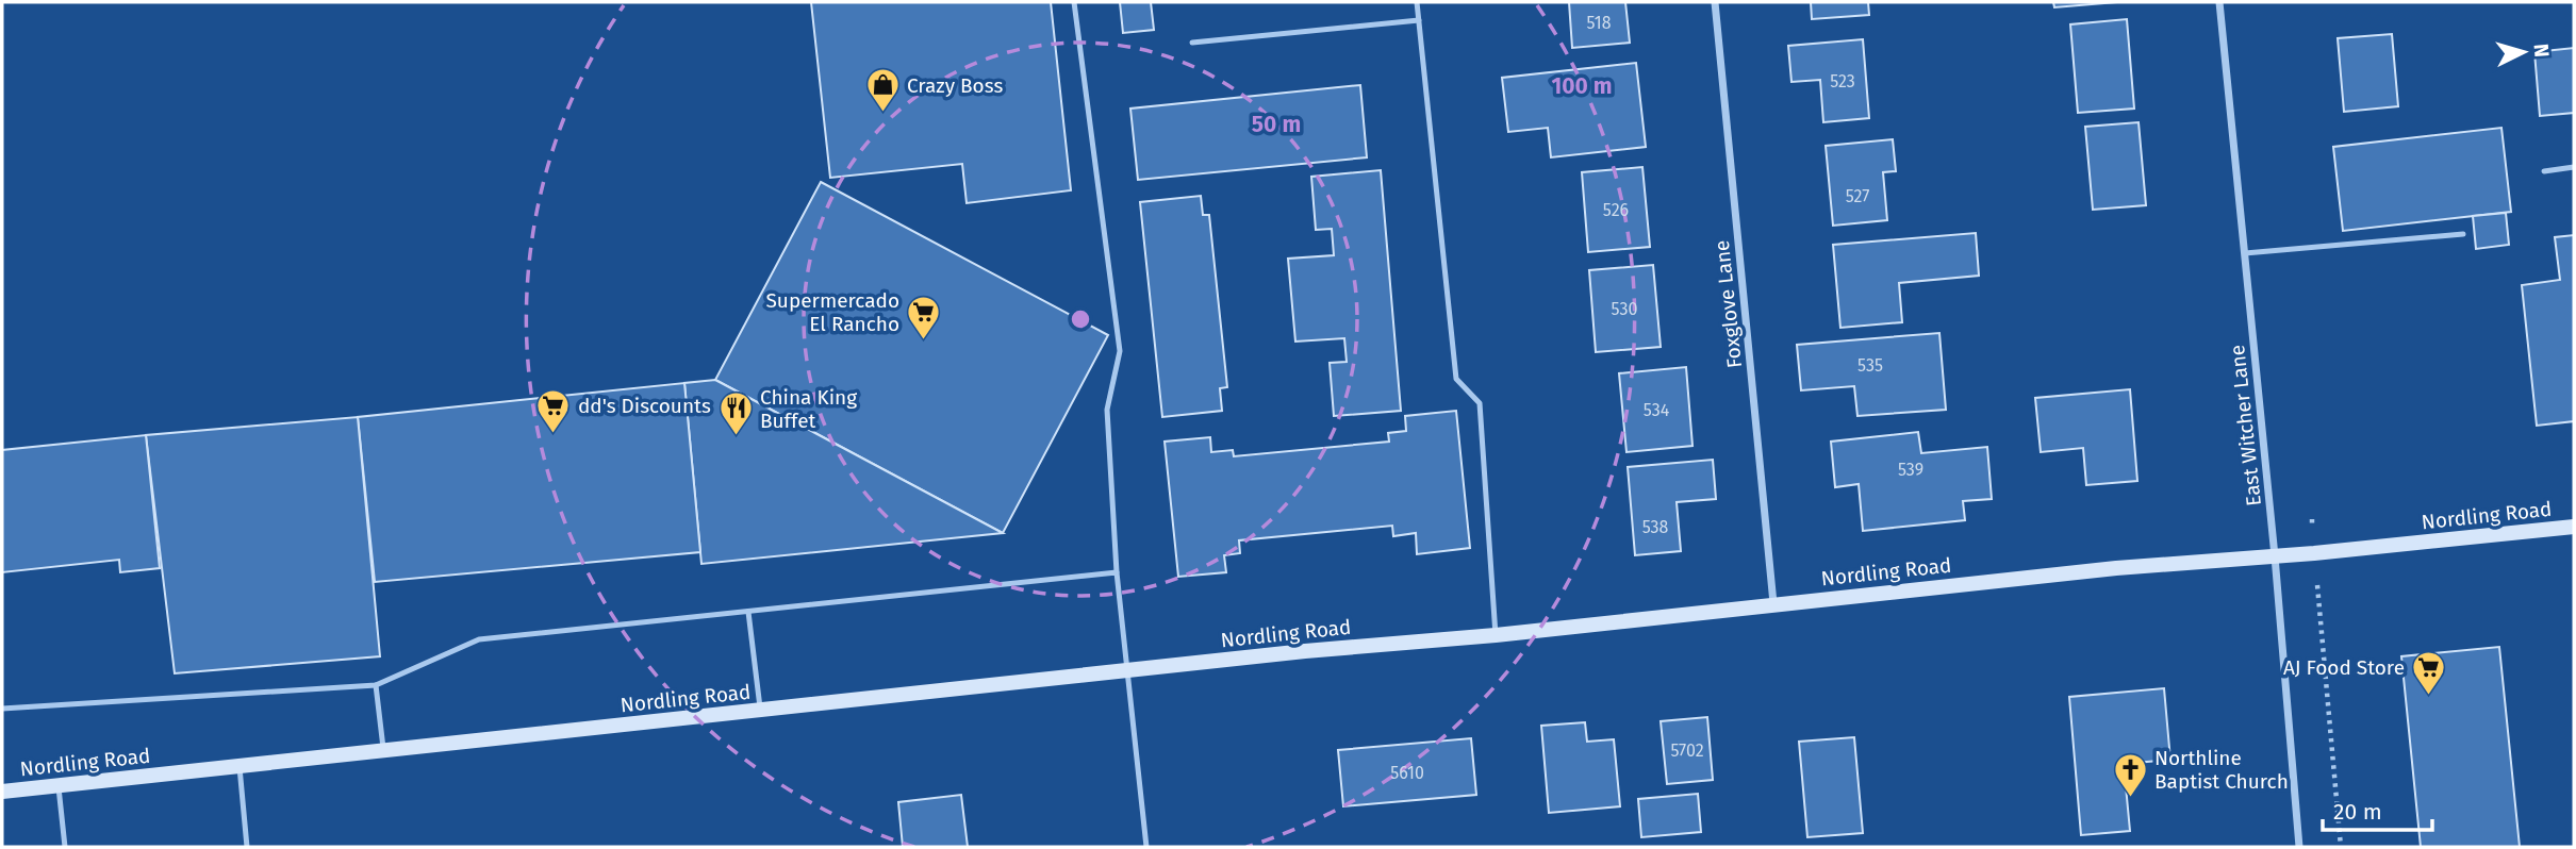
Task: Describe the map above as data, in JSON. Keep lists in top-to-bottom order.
{
  "streets": {
    "street": ["Foxglove Lane", "East Witcher Lane", "Nordling Road"]
  },
  "crossings": [
    ["Foxglove Lane", "Nordling Road"],
    ["East Witcher Lane", "Nordling Road"]
  ],
  "places": {
    "shop": ["Crazy Boss"],
    "supermarket": ["Supermercado El Rancho", "dd's Discounts", "AJ Food Store"],
    "restaurant": ["China King Buffet"],
    "church": ["Northline Baptist Church"]
  },
  "house_numbers": [
    "518",
    "523",
    "527",
    "526",
    "530",
    "535",
    "534",
    "539",
    "538",
    "5702",
    "5610"
  ],
  "scale_bar": "20 m",
  "north": "right",
  "rings": ["100 m", "50 m"]
}
